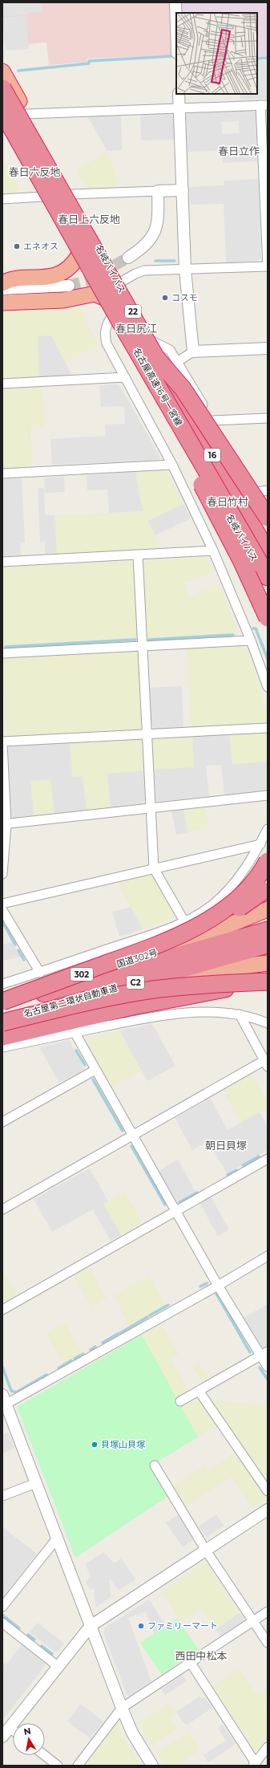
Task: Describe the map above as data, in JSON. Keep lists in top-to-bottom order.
{
  "streets": {
    "highway": [
      "名岐バイパス",
      "22",
      "名古屋高速16号一宮線",
      "16",
      "国道302号",
      "302",
      "C2",
      "名古屋第二環状自動車道"
    ]
  },
  "crossings": [
    ["名岐バイパス", "名古屋高速16号一宮線"]
  ],
  "districts": [
    "春日立作",
    "春日六反地",
    "春日上六反地",
    "春日尻江",
    "春日竹村",
    "朝日貝塚",
    "西田中松本"
  ],
  "places": [
    "エネオス",
    "コスモ",
    "貝塚山貝塚",
    "ファミリーマート"
  ],
  "north": "top"
}
